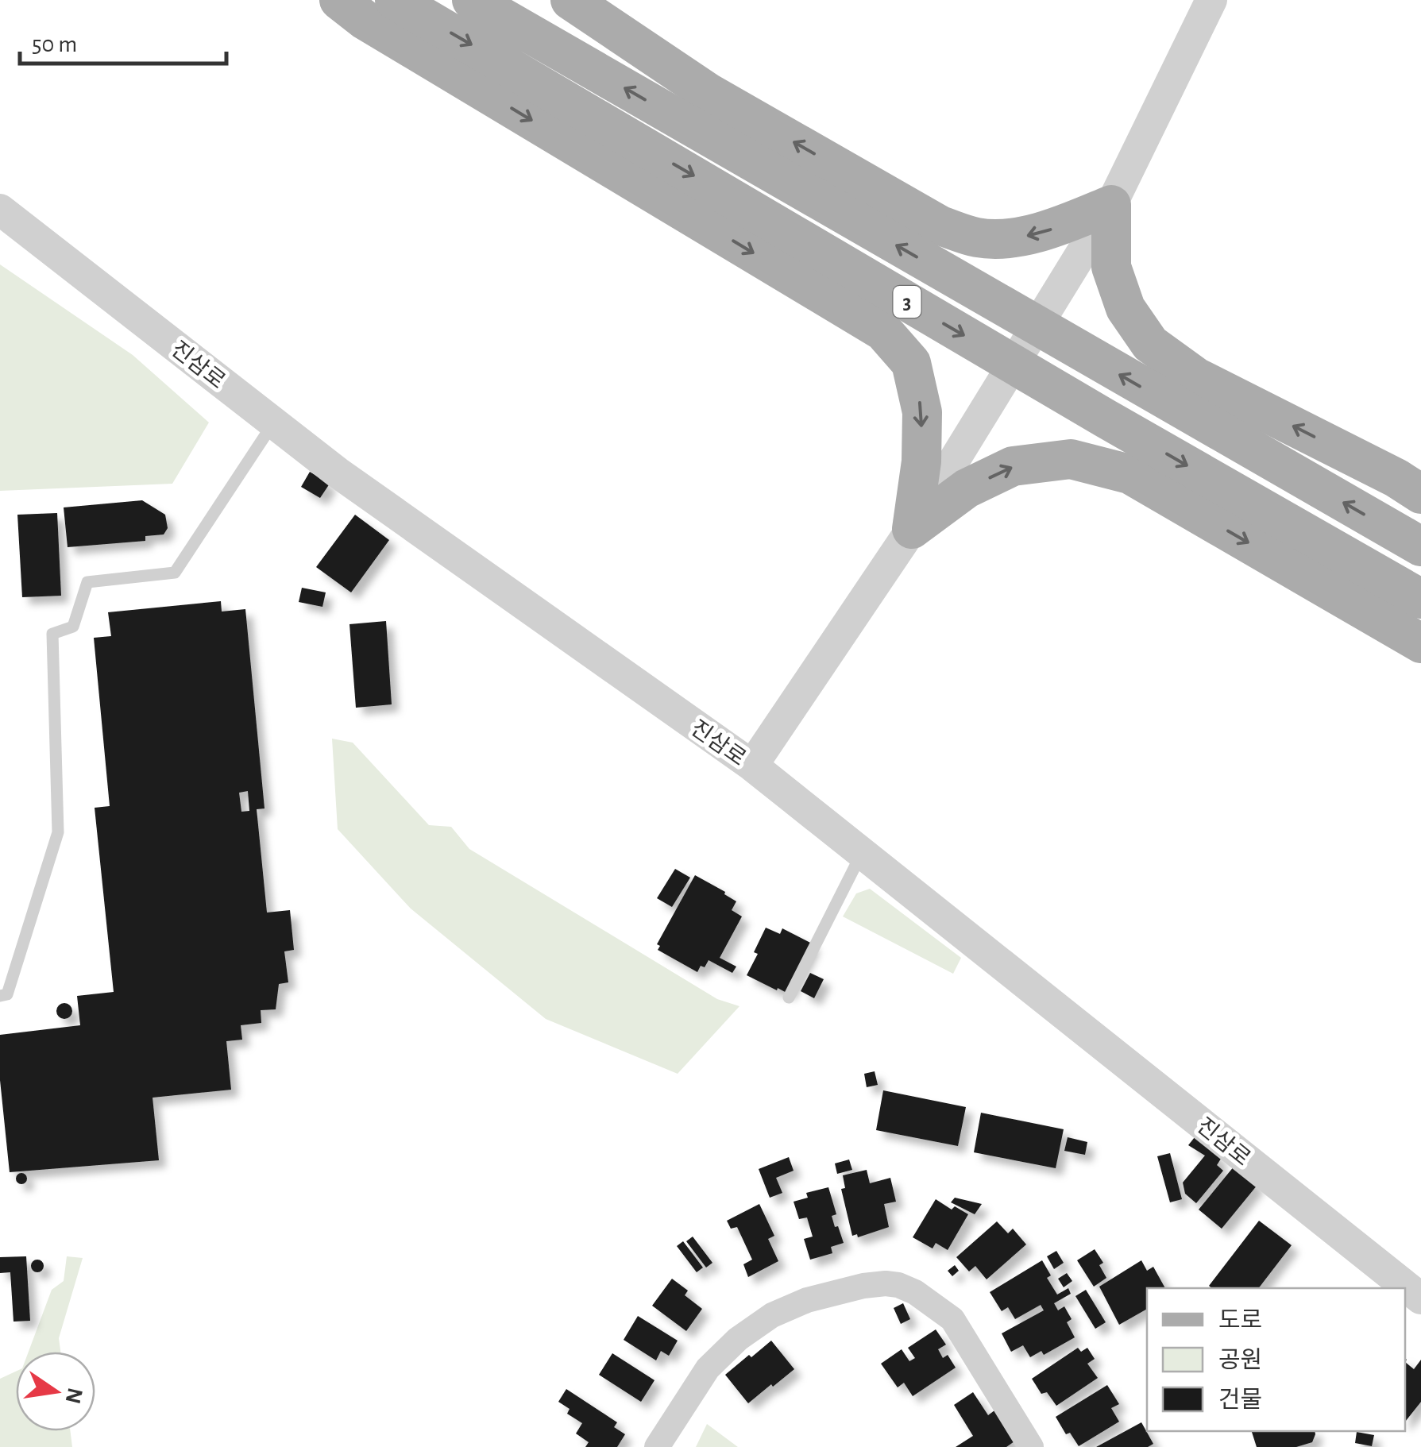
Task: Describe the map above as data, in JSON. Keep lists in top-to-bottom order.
{
  "streets": {
    "main road": ["3"],
    "street": ["진삼로"]
  },
  "legend": ["도로", "공원", "건물"],
  "scale_bar": "50 m",
  "north": "right"
}
